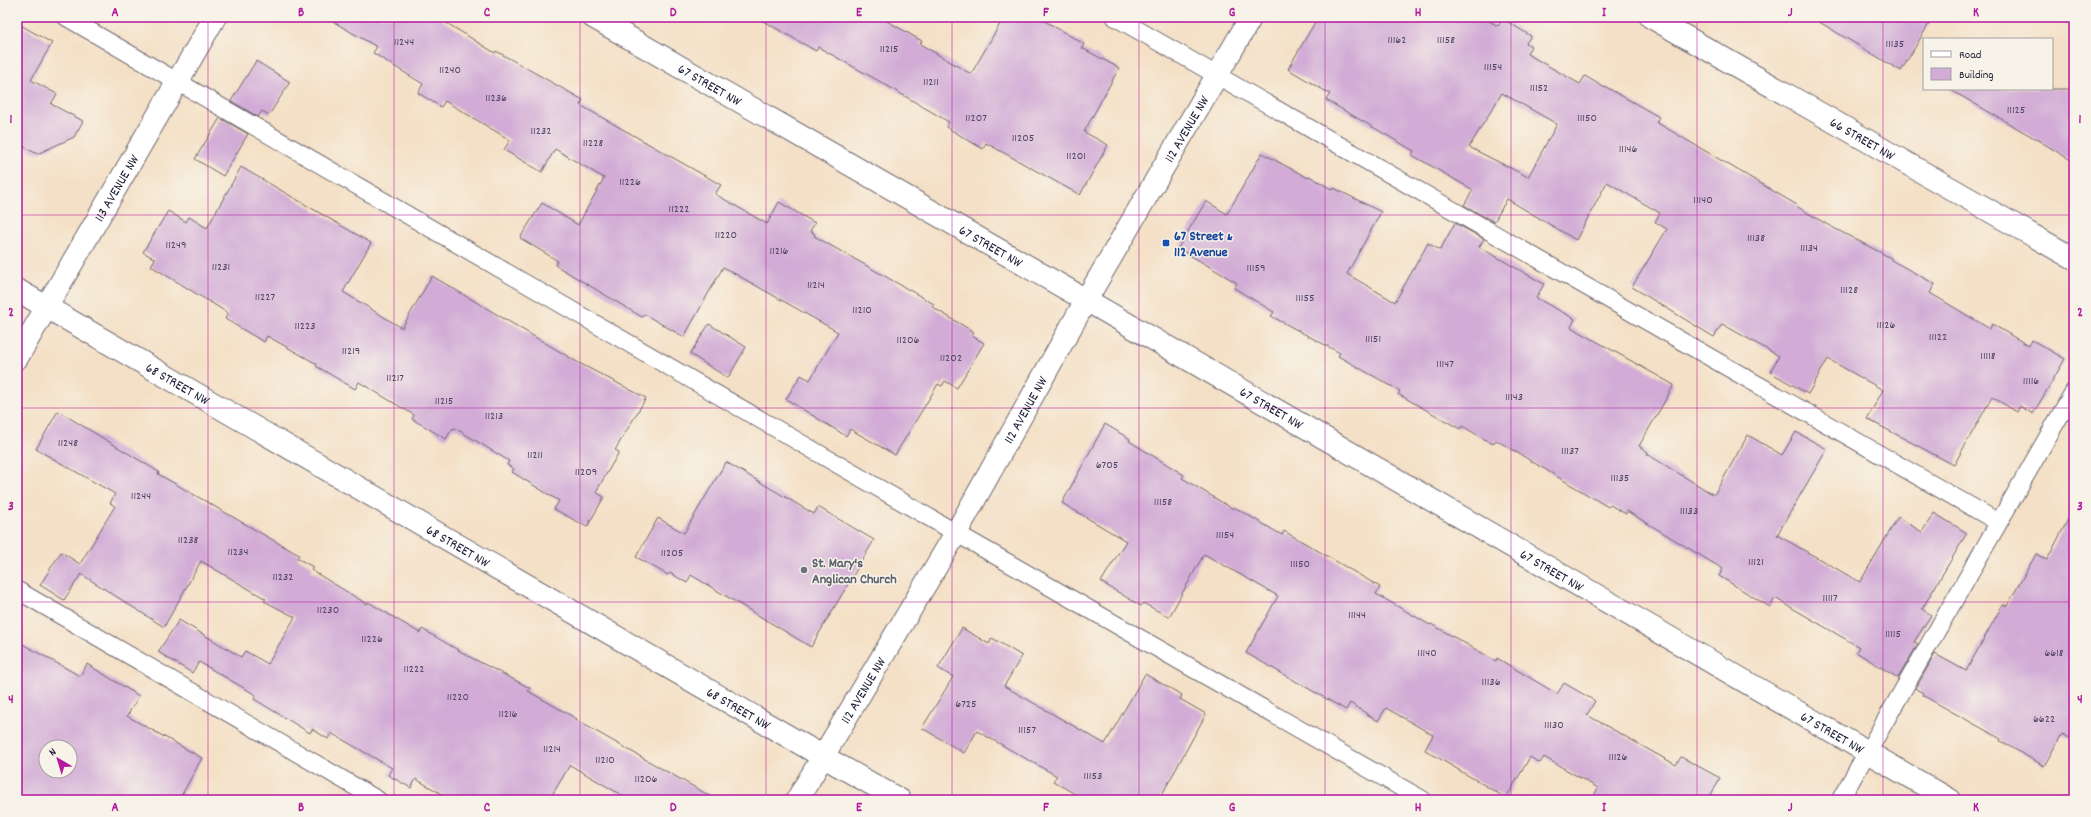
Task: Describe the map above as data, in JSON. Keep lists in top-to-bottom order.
{
  "streets": {
    "street": [
      "67 STREET NW",
      "112 AVENUE NW",
      "66 STREET NW",
      "113 AVENUE NW",
      "68 STREET NW"
    ]
  },
  "crossings": [
    ["67 STREET NW", "112 AVENUE NW"],
    ["112 AVENUE NW", "68 STREET NW"],
    ["113 AVENUE NW", "68 STREET NW"]
  ],
  "places": {
    "transit": ["67 Street & 112 Avenue"],
    "other": ["St. Mary's Anglican Church"]
  },
  "house_numbers": [
    "11162",
    "11158",
    "11244",
    "11135",
    "11215",
    "11154",
    "11240",
    "11211",
    "11152",
    "11236",
    "11125",
    "11207",
    "11150",
    "11232",
    "11205",
    "11228",
    "11146",
    "11201",
    "11226",
    "11140",
    "11222",
    "11220",
    "11138",
    "11249",
    "11134",
    "11216",
    "11231",
    "11159",
    "11214",
    "11128",
    "11227",
    "11155",
    "11210",
    "11126",
    "11223",
    "11122",
    "11151",
    "11206",
    "11219",
    "11118",
    "11202",
    "11147",
    "11217",
    "11116",
    "11143",
    "11215",
    "11213",
    "11248",
    "11137",
    "11211",
    "6705",
    "11209",
    "11135",
    "11244",
    "11158",
    "11133",
    "11154",
    "11238",
    "11234",
    "11205",
    "11121",
    "11150",
    "11232",
    "11117",
    "11230",
    "11144",
    "11115",
    "11226",
    "11140",
    "6618",
    "11222",
    "11136",
    "11220",
    "6725",
    "11216",
    "6622",
    "11130",
    "11157",
    "11214",
    "11126",
    "11210",
    "11153",
    "11206"
  ],
  "legend": ["Road", "Building"],
  "north": "top left",
  "grid": {
    "columns": [
      "A",
      "B",
      "C",
      "D",
      "E",
      "F",
      "G",
      "H",
      "I",
      "J",
      "K"
    ],
    "rows": [
      "1",
      "2",
      "3",
      "4"
    ]
  }
}
